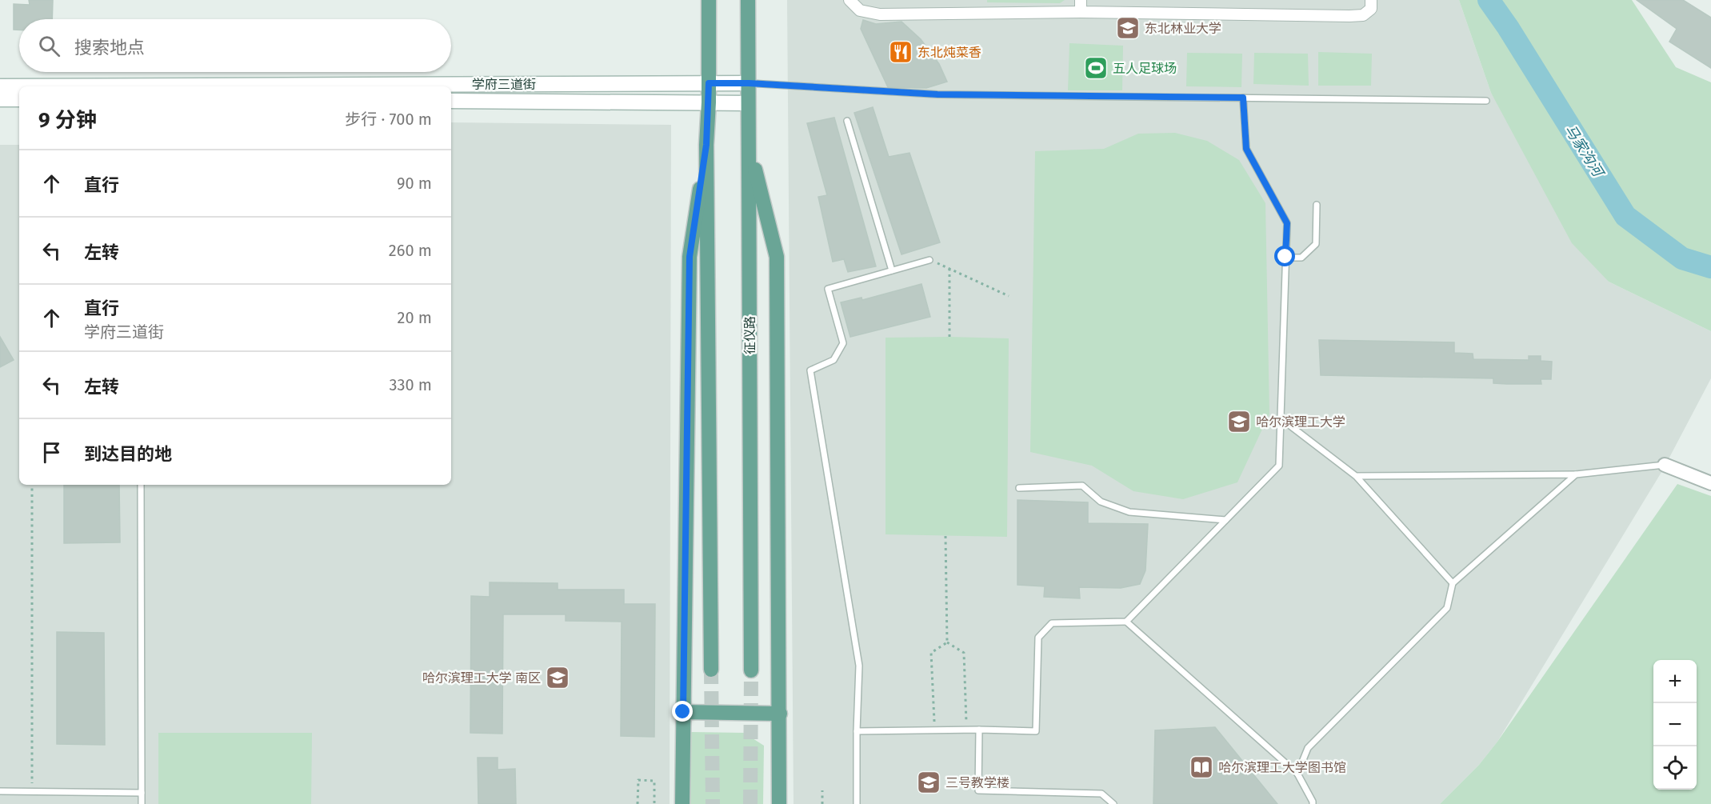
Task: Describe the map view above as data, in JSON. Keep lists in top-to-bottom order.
{
  "streets": {
    "main road": ["学府三道街", "征仪路"]
  },
  "crossings": [
    ["学府三道街", "征仪路"]
  ],
  "water": ["马家沟河"],
  "places": {
    "school or university": [
      "东北林业大学",
      "哈尔滨理工大学",
      "哈尔滨理工大学 南区",
      "三号教学楼"
    ],
    "restaurant": ["东北炖菜香"],
    "sports": ["五人足球场"],
    "library": ["哈尔滨理工大学图书馆"]
  },
  "page": {
    "search": "搜索地点",
    "heading": ["9 分钟", "步行 · 700 m"],
    "list": [
      ["直行", "90 m"],
      ["左转", "260 m"],
      ["直行", "学府三道街", "20 m"],
      ["左转", "330 m"],
      "到达目的地"
    ],
    "map_buttons": ["+", "−"]
  }
}
